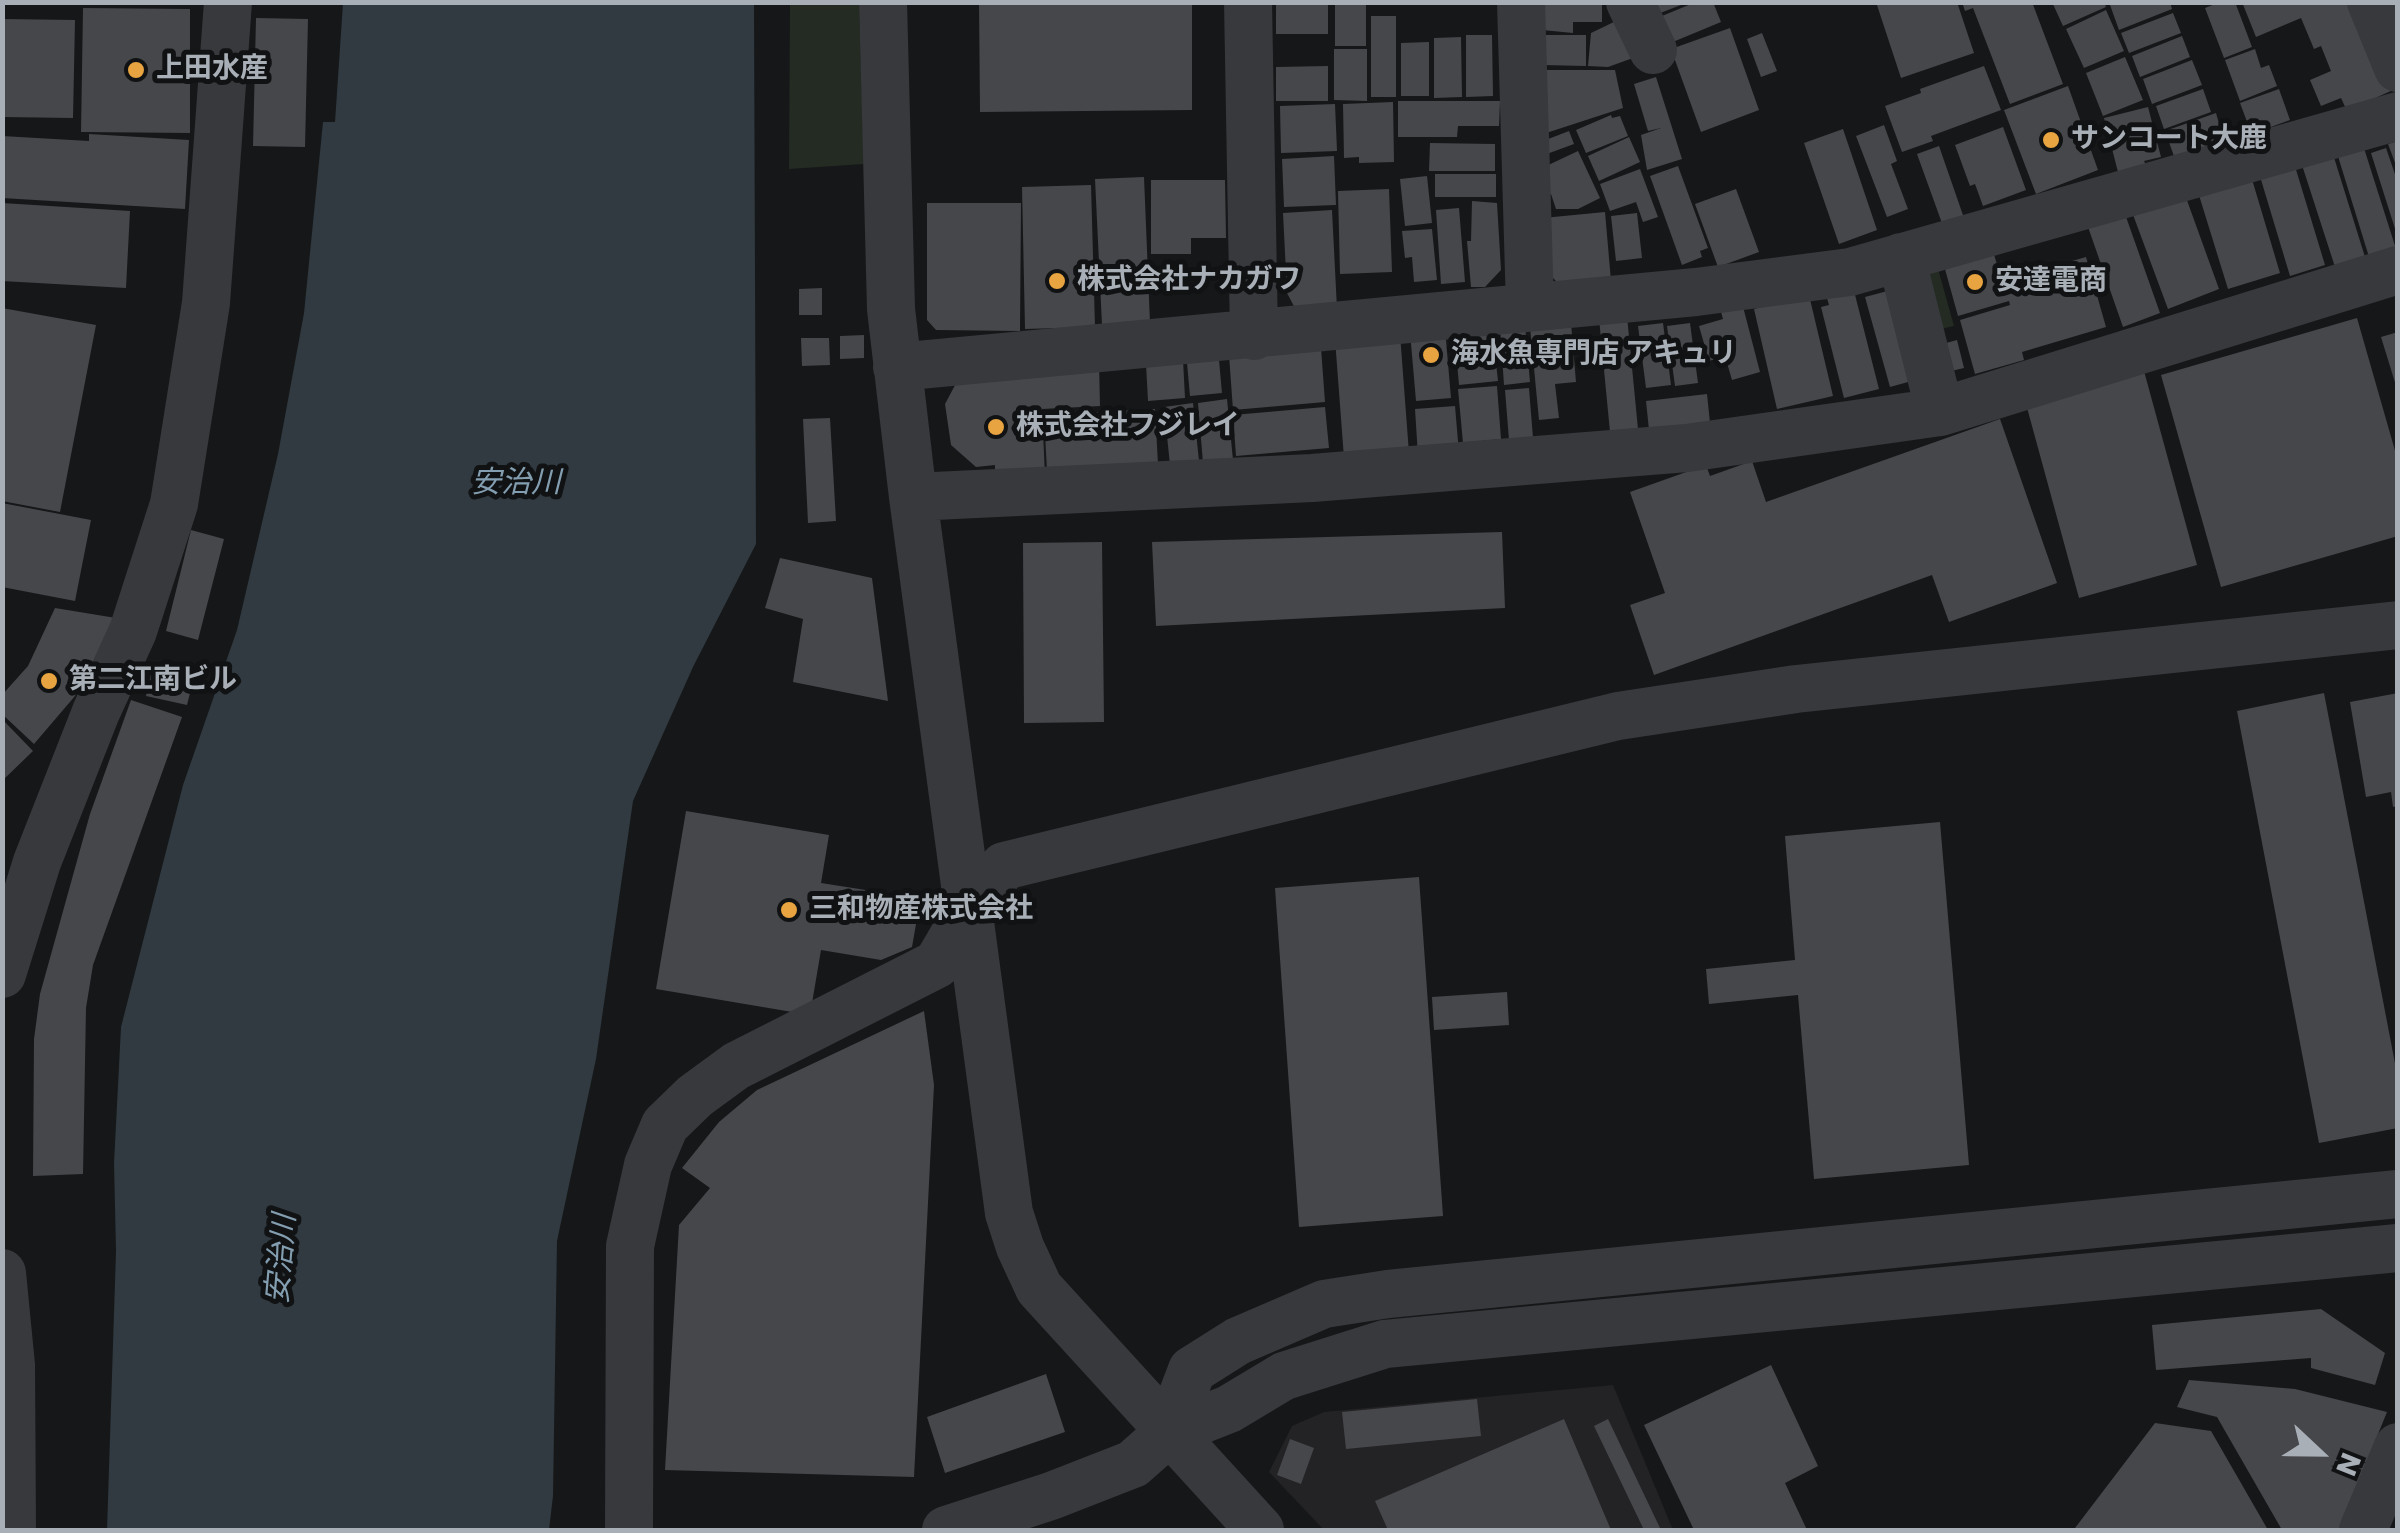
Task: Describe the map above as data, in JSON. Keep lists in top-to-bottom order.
{
  "water": ["安治川"],
  "places": [
    "上田水産",
    "サンコート大鹿",
    "株式会社ナカガワ",
    "安達電商",
    "海水魚専門店 アキュリ",
    "株式会社フジレイ",
    "第二江南ビル",
    "三和物産株式会社"
  ],
  "north": "right"
}
